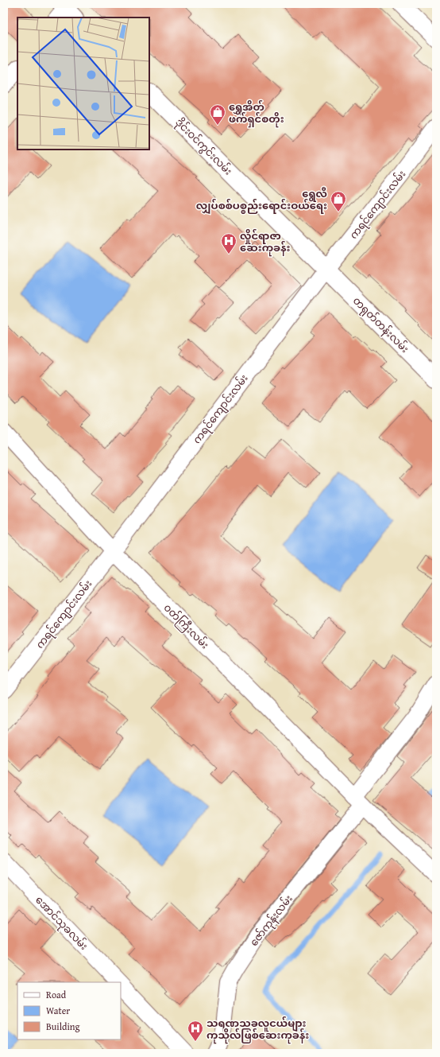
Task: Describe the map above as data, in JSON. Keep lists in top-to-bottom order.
{
  "streets": {
    "street": [
      "ဒိုင်းဝင်ကွင်းလမ်း",
      "ကရင်ကျောင်းလမ်း",
      "တရုတ်တန်းလမ်း",
      "၀တ်ကြီးလမ်း",
      "ဇော်ကုန်းလမ်း",
      "အောင်သုခလမ်း"
    ]
  },
  "crossings": [
    ["ဒိုင်းဝင်ကွင်းလမ်း", "ကရင်ကျောင်းလမ်း"],
    ["ဒိုင်းဝင်ကွင်းလမ်း", "တရုတ်တန်းလမ်း"],
    ["ကရင်ကျောင်းလမ်း", "တရုတ်တန်းလမ်း"],
    ["ကရင်ကျောင်းလမ်း", "၀တ်ကြီးလမ်း"],
    ["၀တ်ကြီးလမ်း", "ဇော်ကုန်းလမ်း"]
  ],
  "places": {
    "shop": ["ရွှေအိတ် ဖက်ရှင်စတိုး", "ရွှေလီ လျှပ်စစ်ပစ္စည်းရောင်းဝယ်ရေး"],
    "hospital": ["လှိုင်ရာဇာ ဆေးကုခန်း", "သရဏသုခလူငယ်များ ကုသိုလ်ဖြစ်ဆေးကုခန်း"]
  },
  "legend": ["Road", "Water", "Building"]
}
